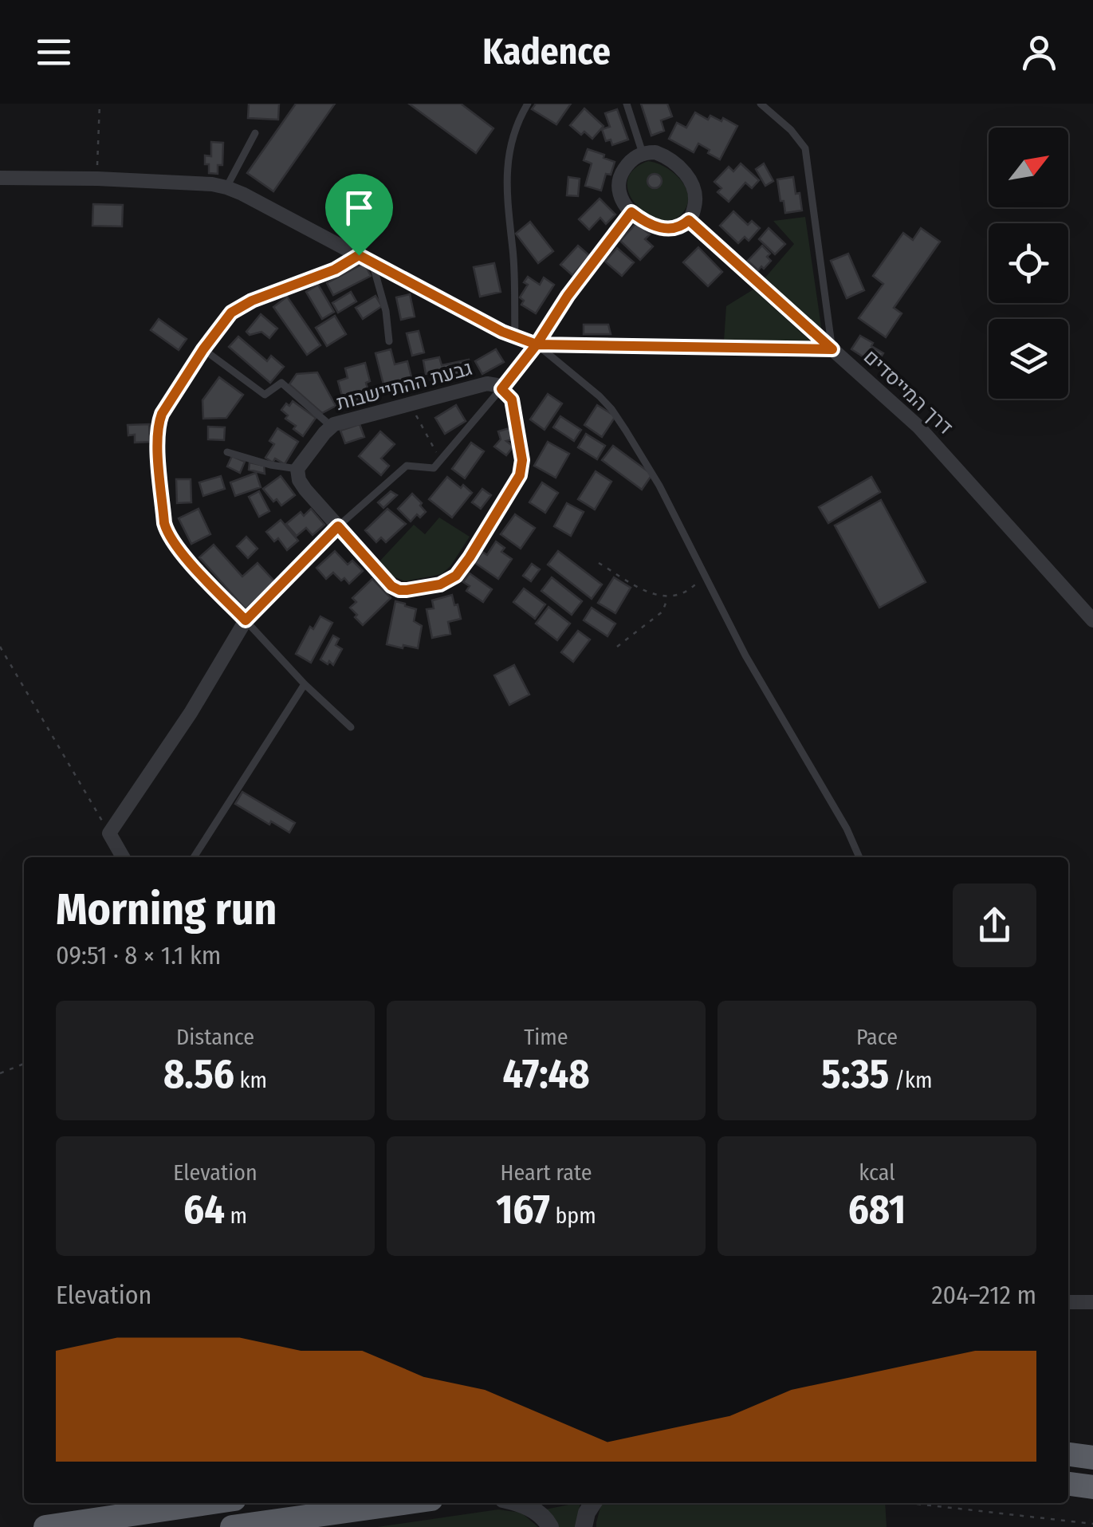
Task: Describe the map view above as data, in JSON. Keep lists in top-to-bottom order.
{
  "streets": {
    "street": ["גבעת ההתיישבות", "דרך המייסדים"]
  },
  "north": "top right",
  "page": {
    "header": "Kadence",
    "heading": ["Morning run", "09:51 · 8 × 1.1 km"],
    "stats": [
      ["Distance", "8.56 km"],
      ["Time", "47:48"],
      ["Pace", "5:35 /km"],
      ["Elevation", "64 m"],
      ["Heart rate", "167 bpm"],
      ["kcal", "681"]
    ],
    "chart": ["Elevation", "204–212 m"]
  }
}
